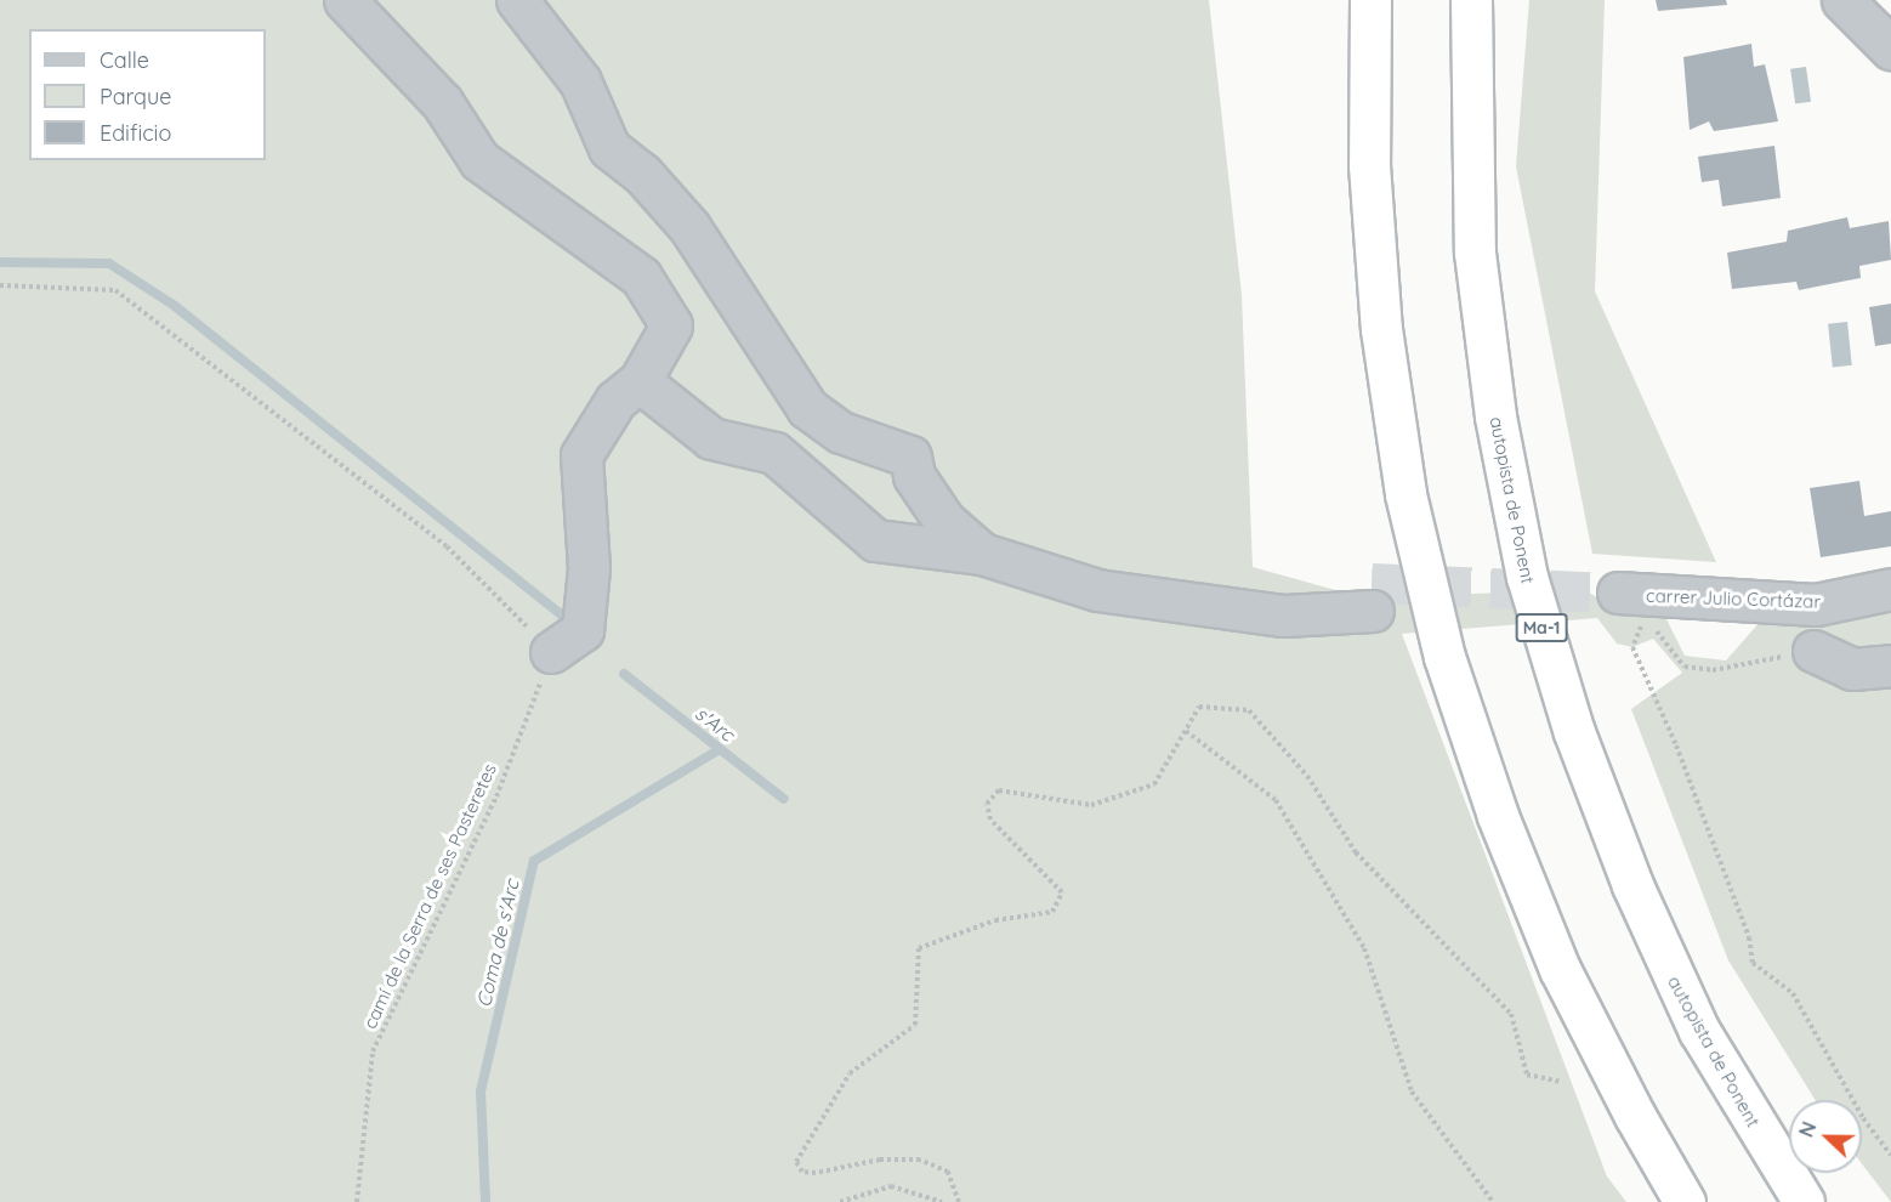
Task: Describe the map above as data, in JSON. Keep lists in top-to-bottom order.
{
  "streets": {
    "highway": ["autopista de Ponent", "Ma-1"],
    "street": ["carrer Julio Cortázar"],
    "path": ["camí de la Serra de ses Pasteretes"]
  },
  "water": ["s'Arc", "Coma de s'Arc"],
  "legend": ["Calle", "Parque", "Edificio"],
  "north": "left"
}
